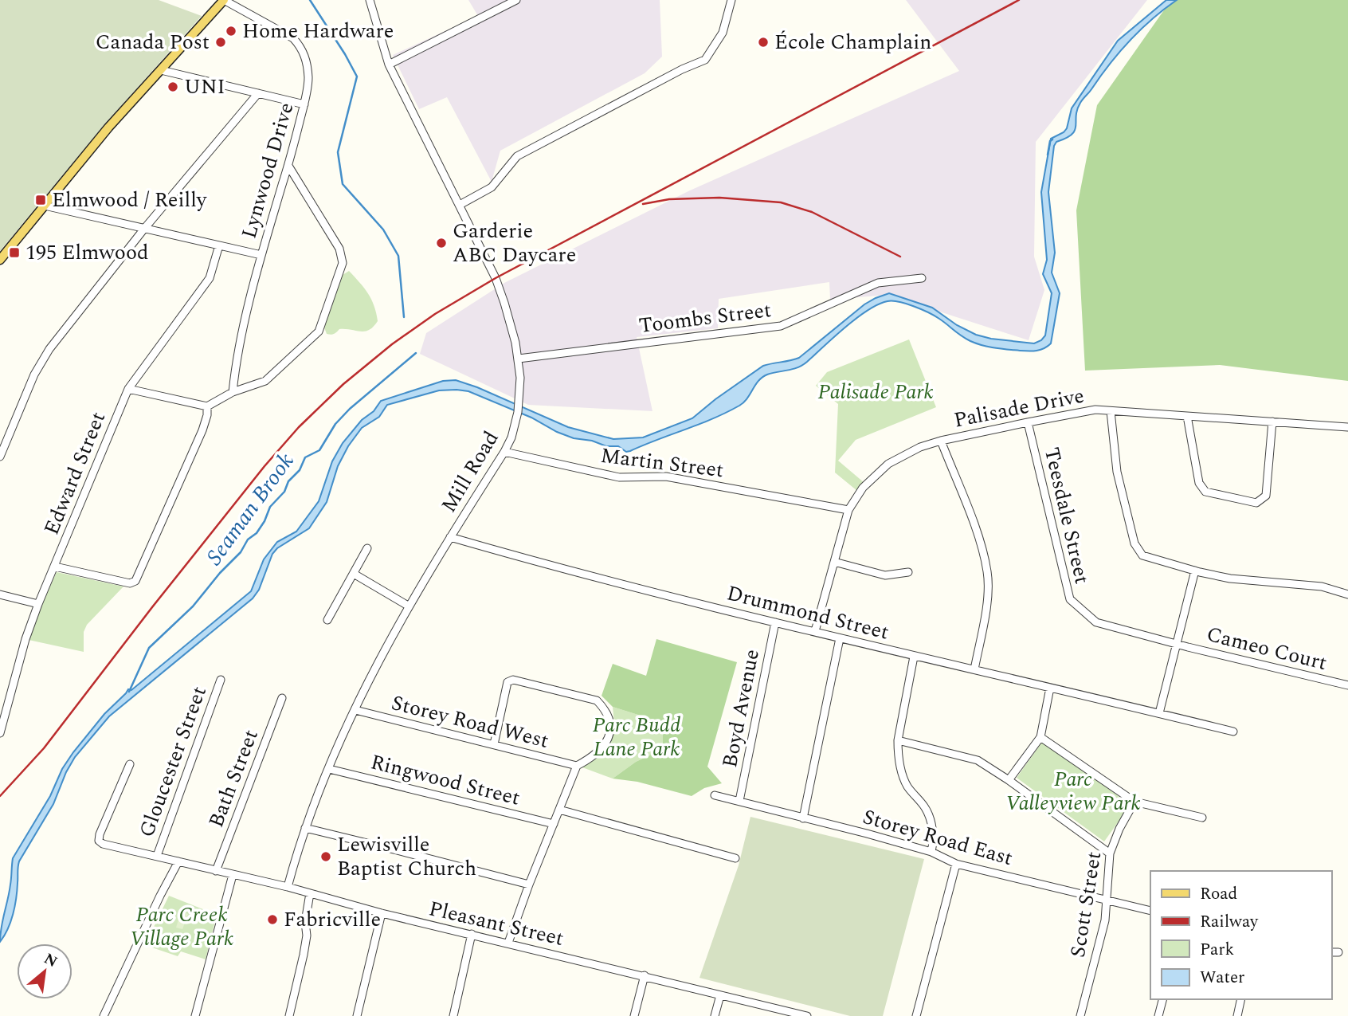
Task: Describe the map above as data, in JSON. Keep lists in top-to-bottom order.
{
  "streets": {
    "street": [
      "Lynwood Drive",
      "Toombs Street",
      "Palisade Drive",
      "Martin Street",
      "Mill Road",
      "Edward Street",
      "Teesdale Street",
      "Drummond Street",
      "Cameo Court",
      "Boyd Avenue",
      "Storey Road West",
      "Gloucester Street",
      "Bath Street",
      "Ringwood Street",
      "Storey Road East",
      "Scott Street",
      "Pleasant Street"
    ]
  },
  "crossings": [
    ["Toombs Street", "Mill Road"],
    ["Palisade Drive", "Martin Street"],
    ["Palisade Drive", "Teesdale Street"],
    ["Palisade Drive", "Drummond Street"],
    ["Martin Street", "Mill Road"],
    ["Mill Road", "Drummond Street"],
    ["Mill Road", "Storey Road West"],
    ["Mill Road", "Ringwood Street"],
    ["Mill Road", "Pleasant Street"],
    ["Teesdale Street", "Cameo Court"],
    ["Drummond Street", "Boyd Avenue"],
    ["Boyd Avenue", "Storey Road East"],
    ["Gloucester Street", "Pleasant Street"],
    ["Bath Street", "Pleasant Street"],
    ["Storey Road East", "Scott Street"]
  ],
  "water": ["Seaman Brook"],
  "parks": [
    "Palisade Park",
    "Parc Budd Lane Park",
    "Parc Valleyview Park",
    "Parc Creek Village Park"
  ],
  "places": {
    "other": [
      "Home Hardware",
      "Canada Post",
      "École Champlain",
      "UNI",
      "Garderie ABC Daycare",
      "Lewisville Baptist Church",
      "Fabricville"
    ],
    "transit": ["Elmwood / Reilly", "195 Elmwood"]
  },
  "legend": [
    "Road",
    "Railway",
    "Park",
    "Water"
  ],
  "north": "top right"
}
